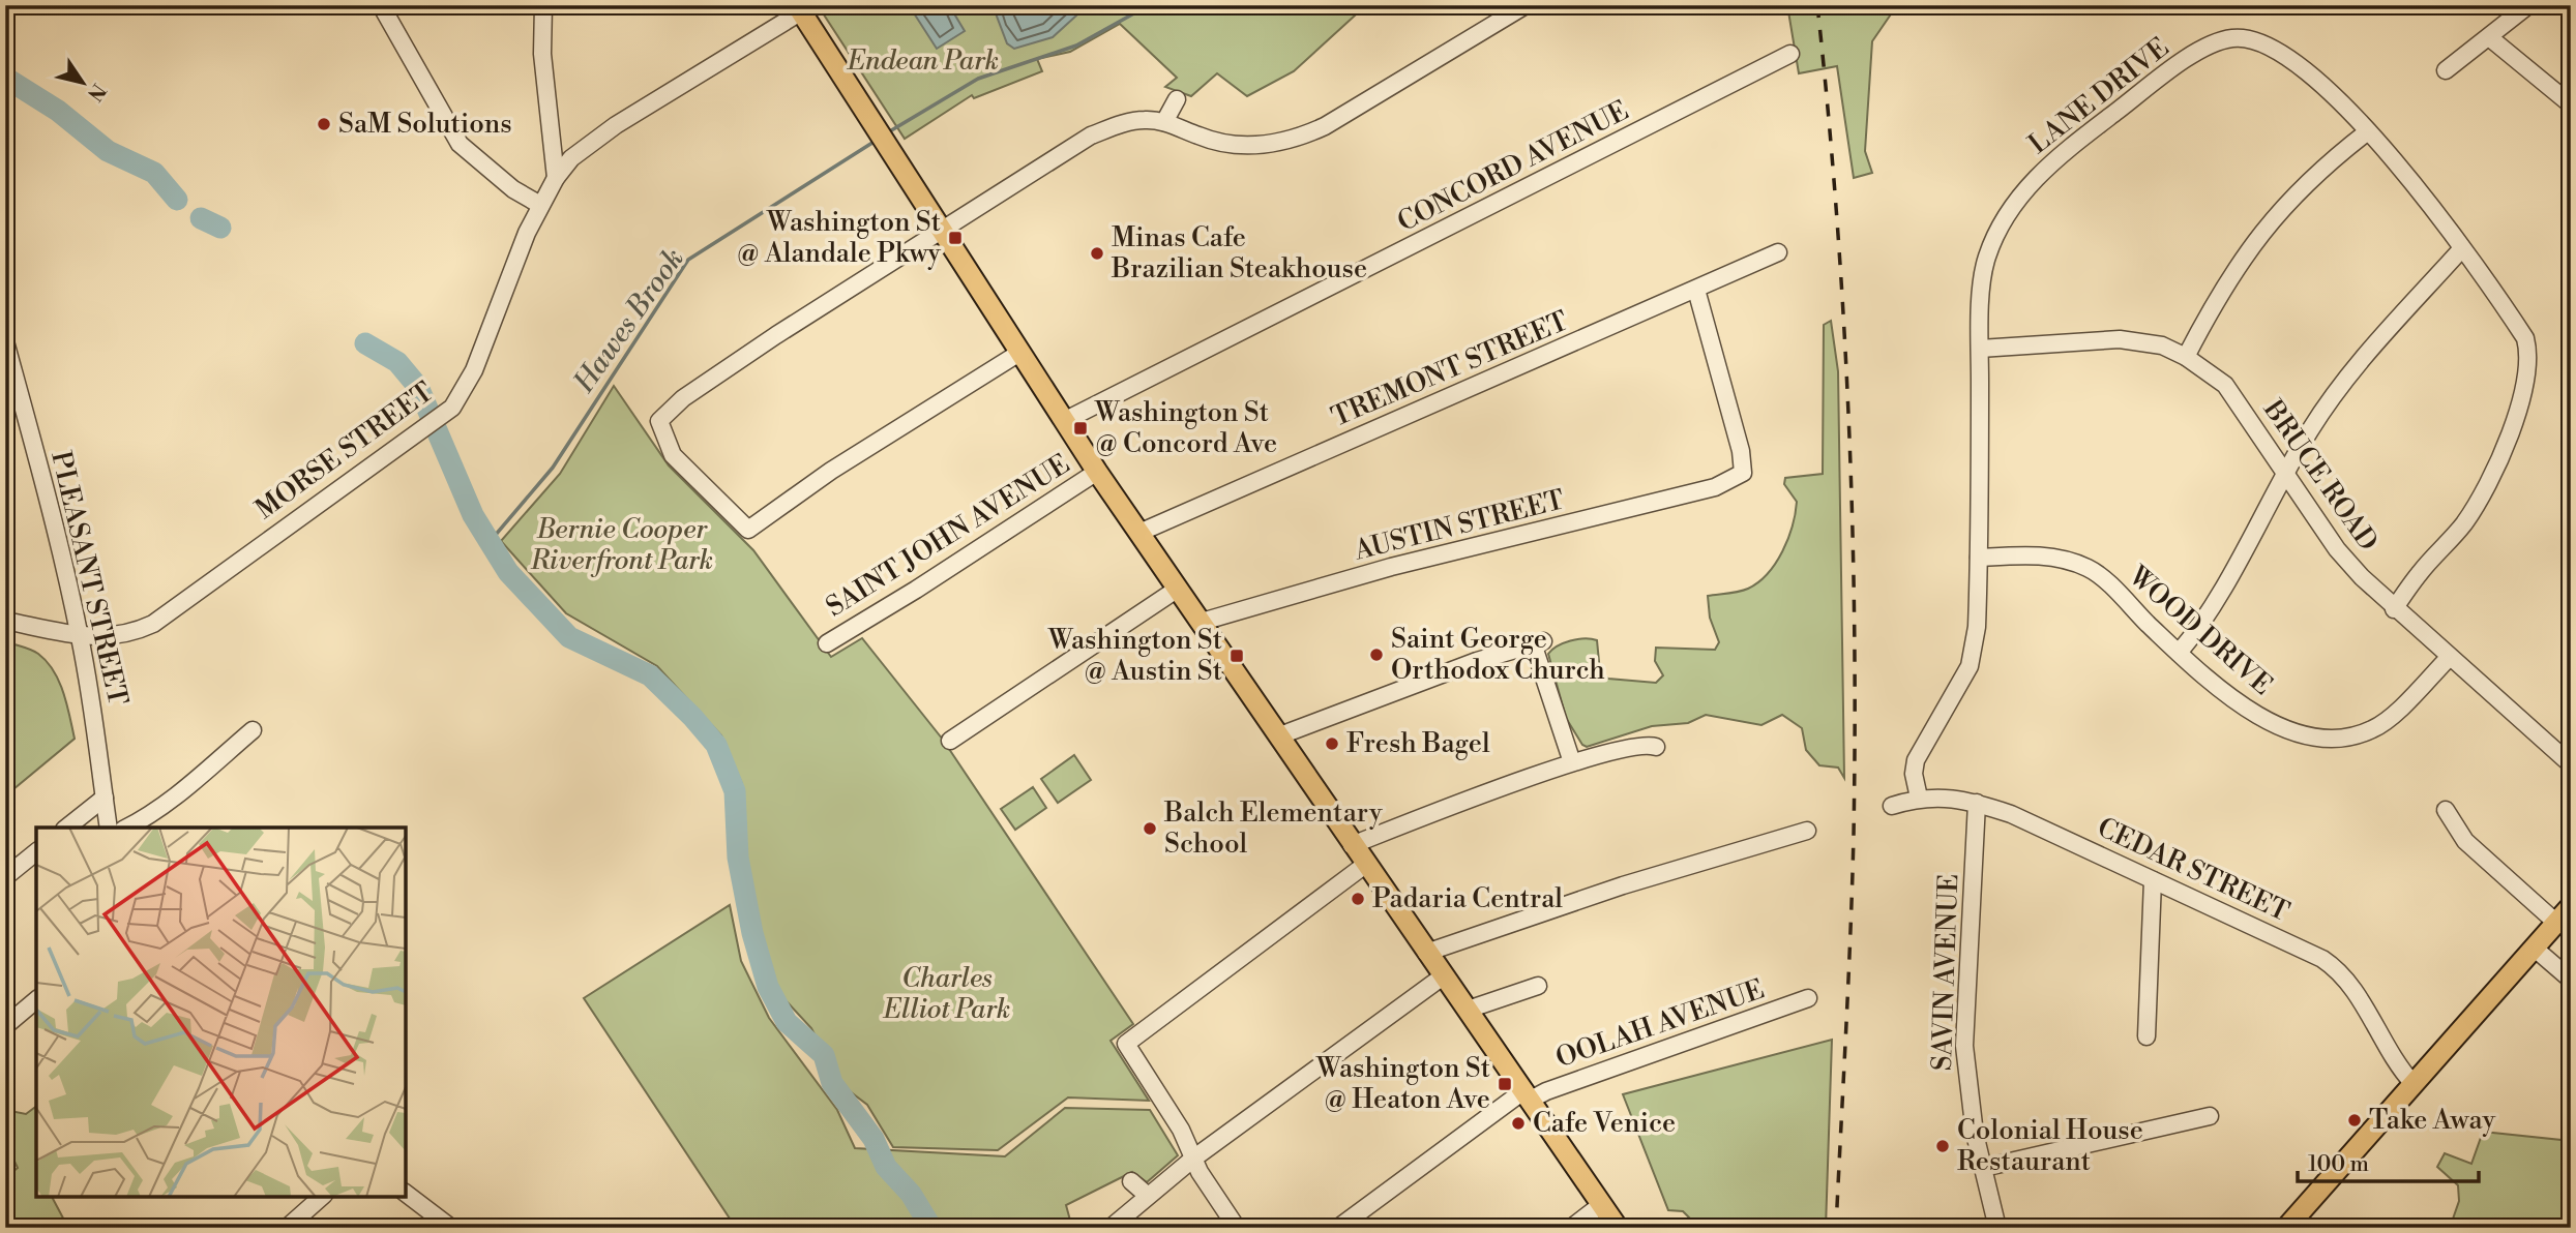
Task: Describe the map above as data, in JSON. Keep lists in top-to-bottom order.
{
  "streets": {
    "street": [
      "LANE DRIVE",
      "CONCORD AVENUE",
      "TREMONT STREET",
      "MORSE STREET",
      "BRUCE ROAD",
      "AUSTIN STREET",
      "SAINT JOHN AVENUE",
      "PLEASANT STREET",
      "WOOD DRIVE",
      "CEDAR STREET",
      "SAVIN AVENUE",
      "OOLAH AVENUE"
    ]
  },
  "crossings": [
    ["LANE DRIVE", "BRUCE ROAD"],
    ["LANE DRIVE", "WOOD DRIVE"],
    ["LANE DRIVE", "CEDAR STREET"],
    ["TREMONT STREET", "AUSTIN STREET"],
    ["MORSE STREET", "PLEASANT STREET"],
    ["BRUCE ROAD", "WOOD DRIVE"],
    ["CEDAR STREET", "SAVIN AVENUE"]
  ],
  "water": ["Hawes Brook"],
  "parks": ["Endean Park", "Bernie Cooper Riverfront Park", "Charles Elliot Park"],
  "places": {
    "other": [
      "SaM Solutions",
      "Minas Cafe Brazilian Steakhouse",
      "Saint George Orthodox Church",
      "Fresh Bagel",
      "Balch Elementary School",
      "Padaria Central",
      "Take Away",
      "Cafe Venice",
      "Colonial House Restaurant"
    ],
    "transit": [
      "Washington St @ Alandale Pkwy",
      "Washington St @ Concord Ave",
      "Washington St @ Austin St",
      "Washington St @ Heaton Ave"
    ]
  },
  "scale_bar": "100 m",
  "north": "bottom right"
}
